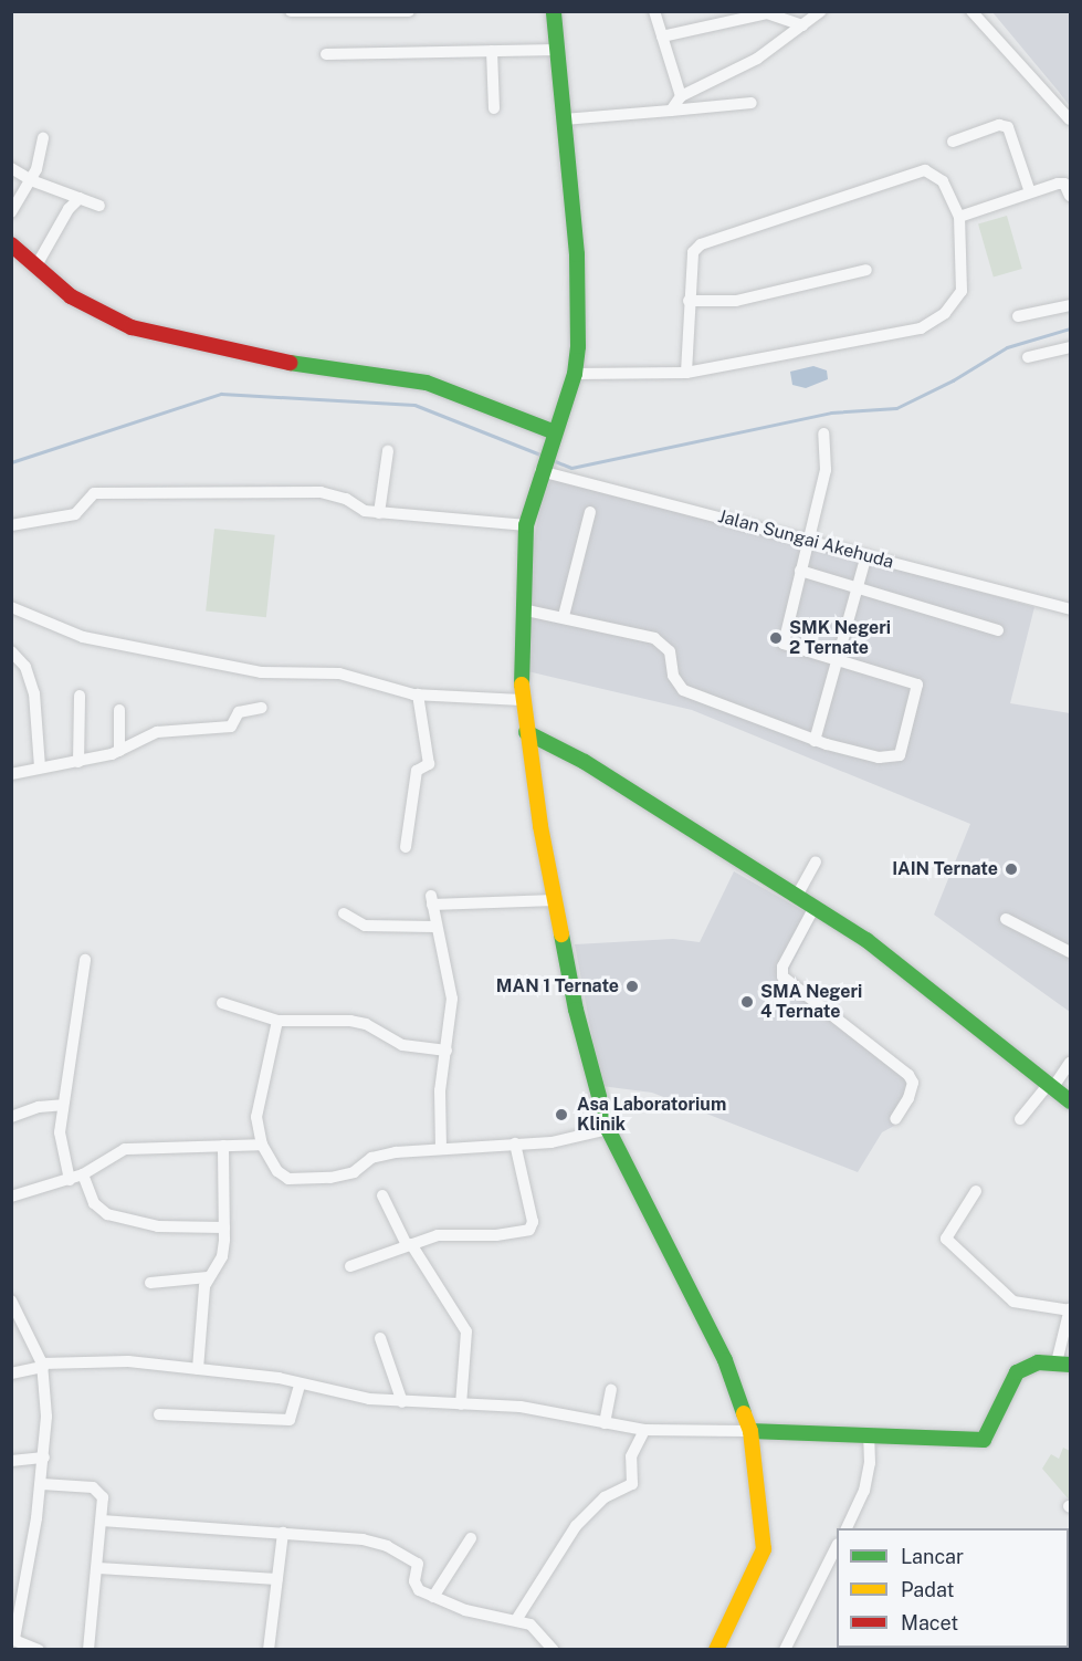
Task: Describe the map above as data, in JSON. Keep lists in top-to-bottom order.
{
  "streets": {
    "street": ["Jalan Sungai Akehuda"]
  },
  "places": [
    "SMK Negeri 2 Ternate",
    "IAIN Ternate",
    "MAN 1 Ternate",
    "SMA Negeri 4 Ternate",
    "Asa Laboratorium Klinik"
  ],
  "legend": ["Lancar", "Padat", "Macet"]
}
